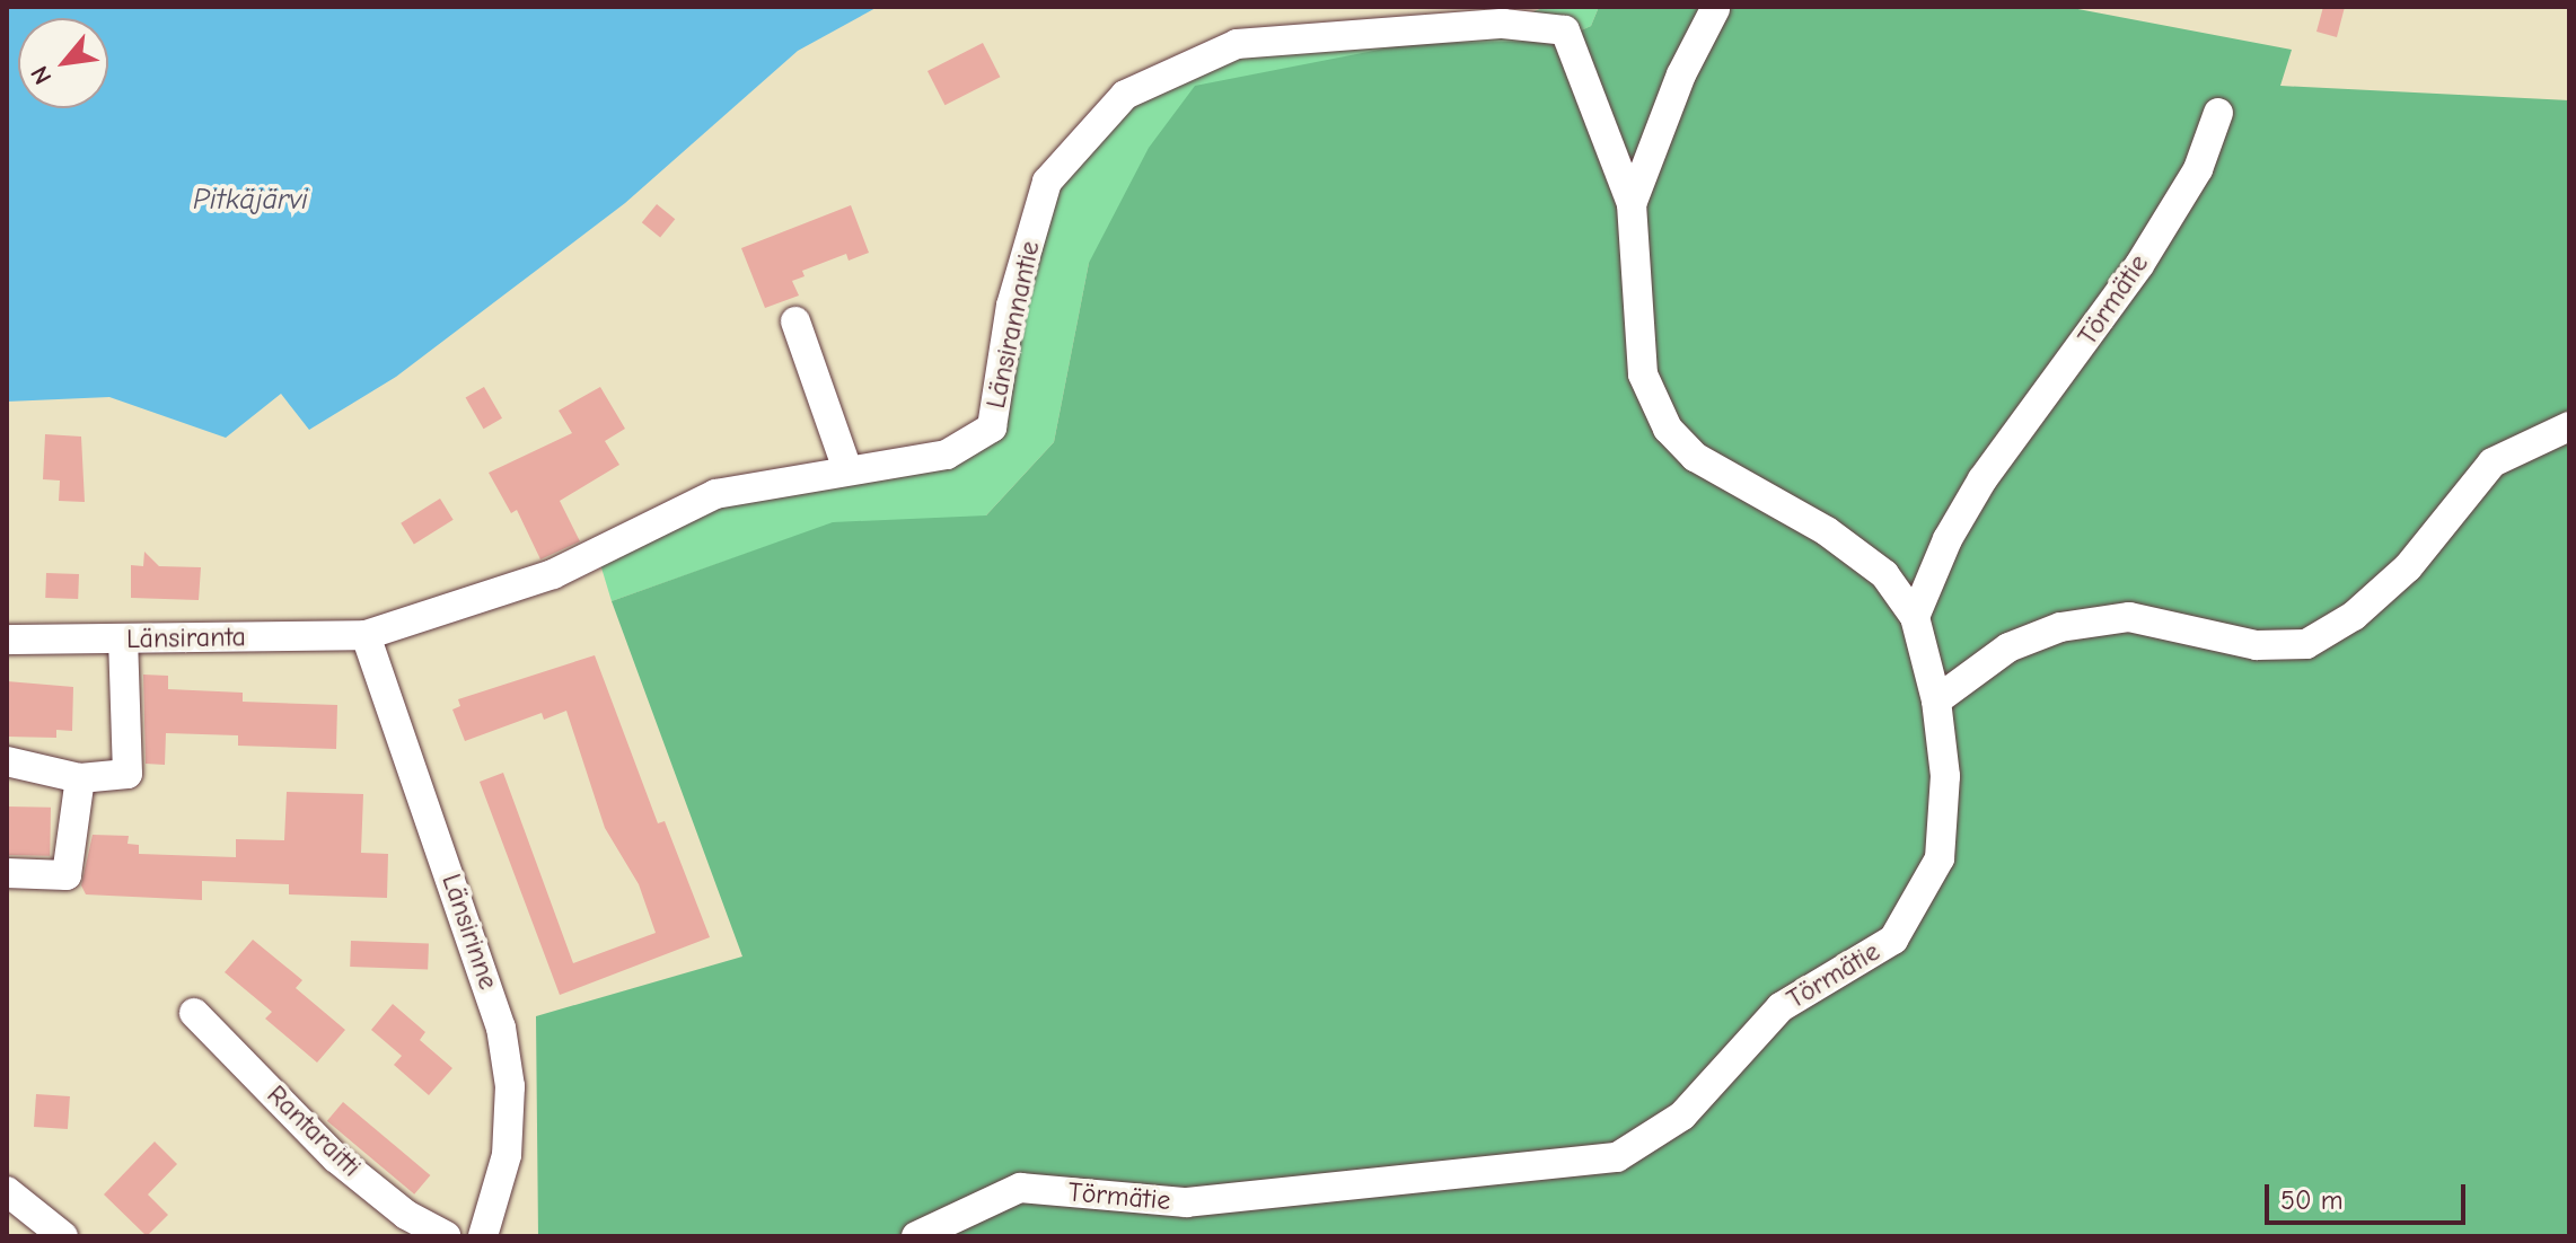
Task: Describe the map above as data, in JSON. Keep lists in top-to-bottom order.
{
  "streets": {
    "street": [
      "Törmätie",
      "Länsirannantie",
      "Länsiranta",
      "Länsirinne",
      "Rantaraitti"
    ]
  },
  "crossings": [
    ["Länsirannantie", "Länsiranta"],
    ["Länsirannantie", "Länsirinne"],
    ["Länsiranta", "Länsirinne"]
  ],
  "water": ["Pitkäjärvi"],
  "scale_bar": "50 m",
  "north": "bottom left"
}
